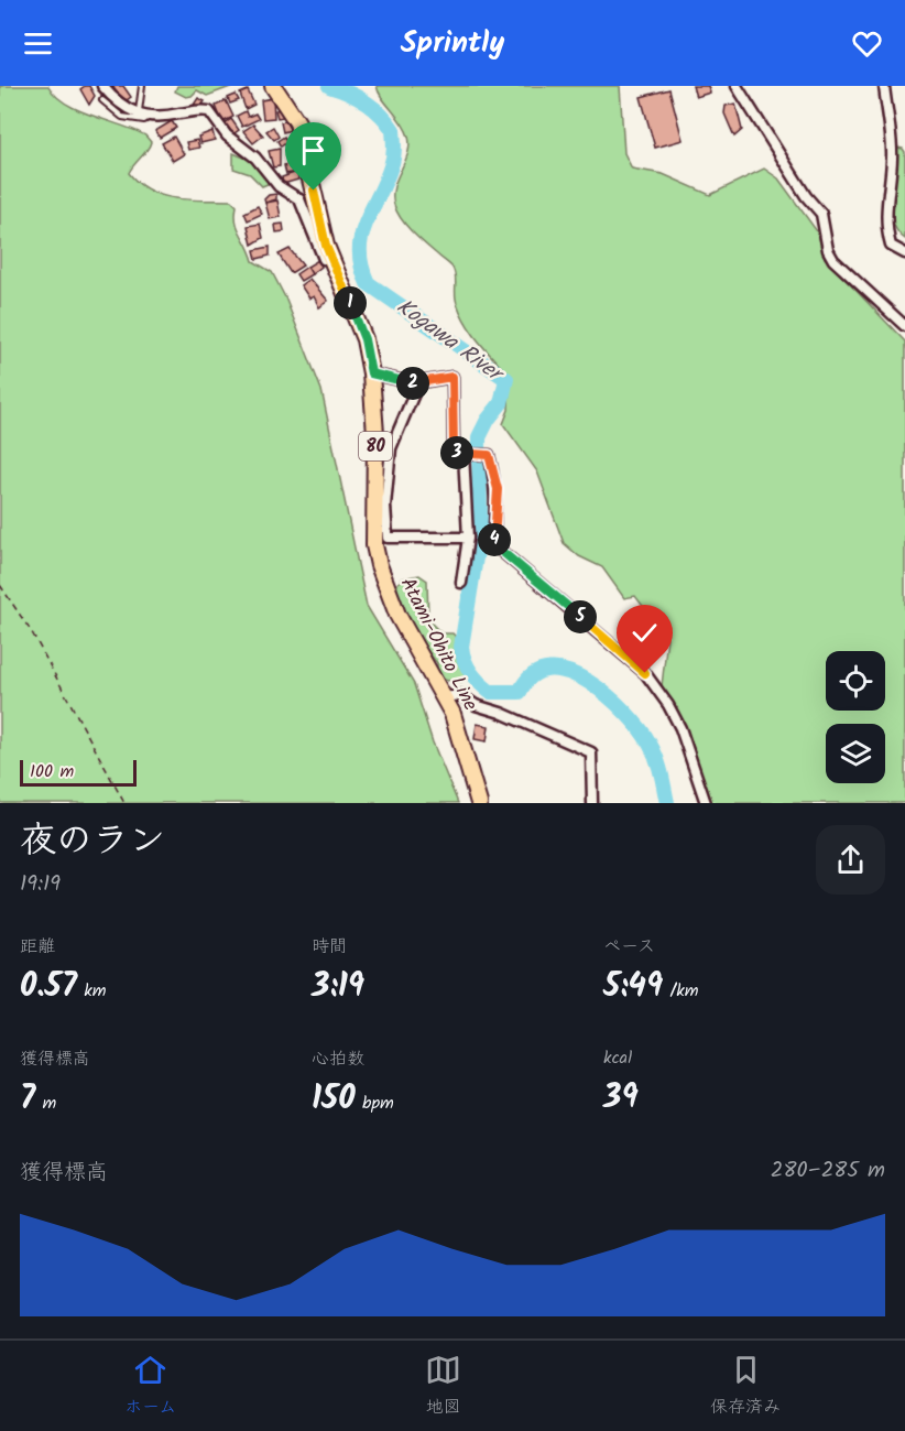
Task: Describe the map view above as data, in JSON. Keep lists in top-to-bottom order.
{
  "streets": {
    "main road": ["80", "Atami-Ohito Line"]
  },
  "water": ["Kogawa River"],
  "scale_bar": "100 m",
  "page": {
    "header": "Sprintly",
    "pins": [
      "1",
      "2",
      "3",
      "4",
      "5"
    ],
    "scale": "100 m",
    "heading": ["夜のラン", "19:19"],
    "stats": [
      ["距離", "0.57 km"],
      ["時間", "3:19"],
      ["ペース", "5:49 /km"],
      ["獲得標高", "7 m"],
      ["心拍数", "150 bpm"],
      ["kcal", "39"]
    ],
    "chart": ["獲得標高", "280–285 m"],
    "tabs": ["ホーム", "地図", "保存済み"]
  }
}
